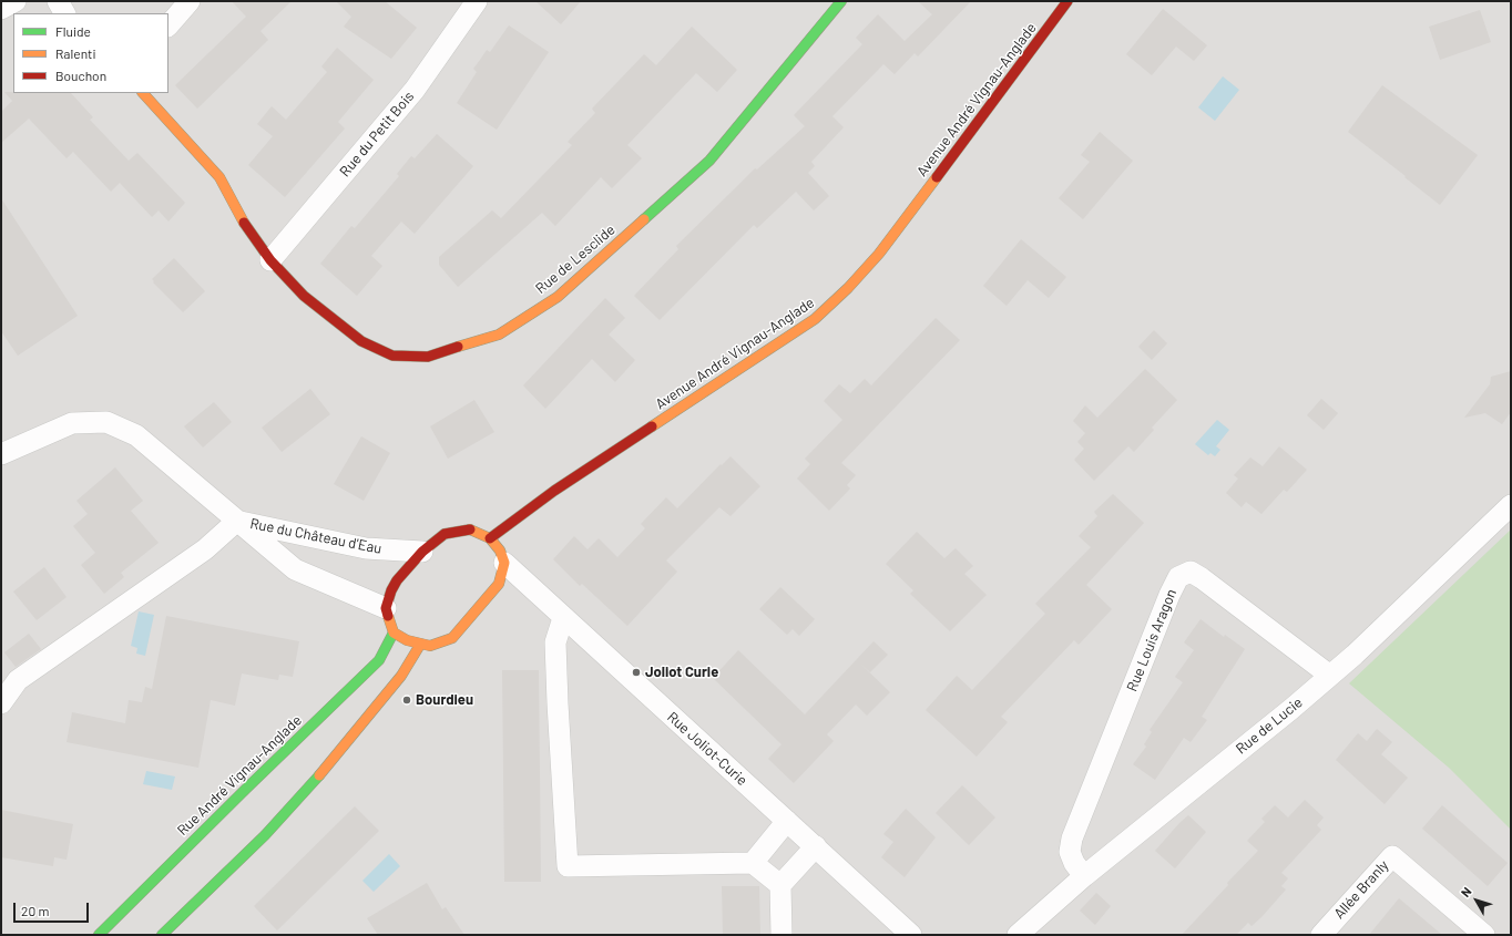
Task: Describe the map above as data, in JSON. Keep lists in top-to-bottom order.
{
  "streets": {
    "street": [
      "Avenue André Vignau-Anglade",
      "Rue du Petit Bois",
      "Rue de Lesclide",
      "Rue du Château d'Eau",
      "Rue Louis Aragon",
      "Rue de Lucie",
      "Rue Joliot-Curie",
      "Rue André Vignau-Anglade",
      "Allée Branly"
    ]
  },
  "crossings": [
    ["Avenue André Vignau-Anglade", "Rue du Château d'Eau"],
    ["Avenue André Vignau-Anglade", "Rue Joliot-Curie"],
    ["Avenue André Vignau-Anglade", "Rue André Vignau-Anglade"],
    ["Rue du Petit Bois", "Rue de Lesclide"],
    ["Rue du Château d'Eau", "Rue Joliot-Curie"],
    ["Rue du Château d'Eau", "Rue André Vignau-Anglade"],
    ["Rue Louis Aragon", "Rue de Lucie"],
    ["Rue Joliot-Curie", "Rue André Vignau-Anglade"]
  ],
  "places": ["Joliot Curie", "Bourdieu"],
  "legend": ["Fluide", "Ralenti", "Bouchon"],
  "scale_bar": "20 m",
  "north": "top left"
}
